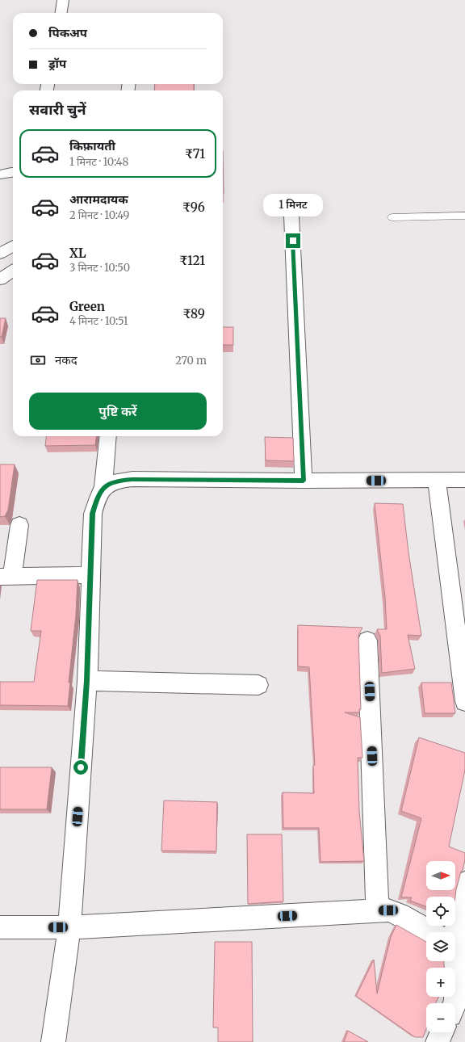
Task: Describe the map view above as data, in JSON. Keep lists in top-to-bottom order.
{
  "north": "right",
  "page": {
    "banner": ["पिकअप", "ड्रॉप"],
    "heading": "सवारी चुनें",
    "list": [
      {
        "name": "किफ़ायती",
        "note": "1 मिनट · 10:48",
        "value": "₹71"
      },
      {
        "name": "आरामदायक",
        "note": "2 मिनट · 10:49",
        "value": "₹96"
      },
      {
        "name": "XL",
        "note": "3 मिनट · 10:50",
        "value": "₹121"
      },
      {
        "name": "Green",
        "note": "4 मिनट · 10:51",
        "value": "₹89"
      }
    ],
    "bubble": "1 मिनट",
    "pay": ["नकद", "270 m"],
    "buttons": "पुष्टि करें",
    "map_buttons": ["+", "−"]
  }
}
